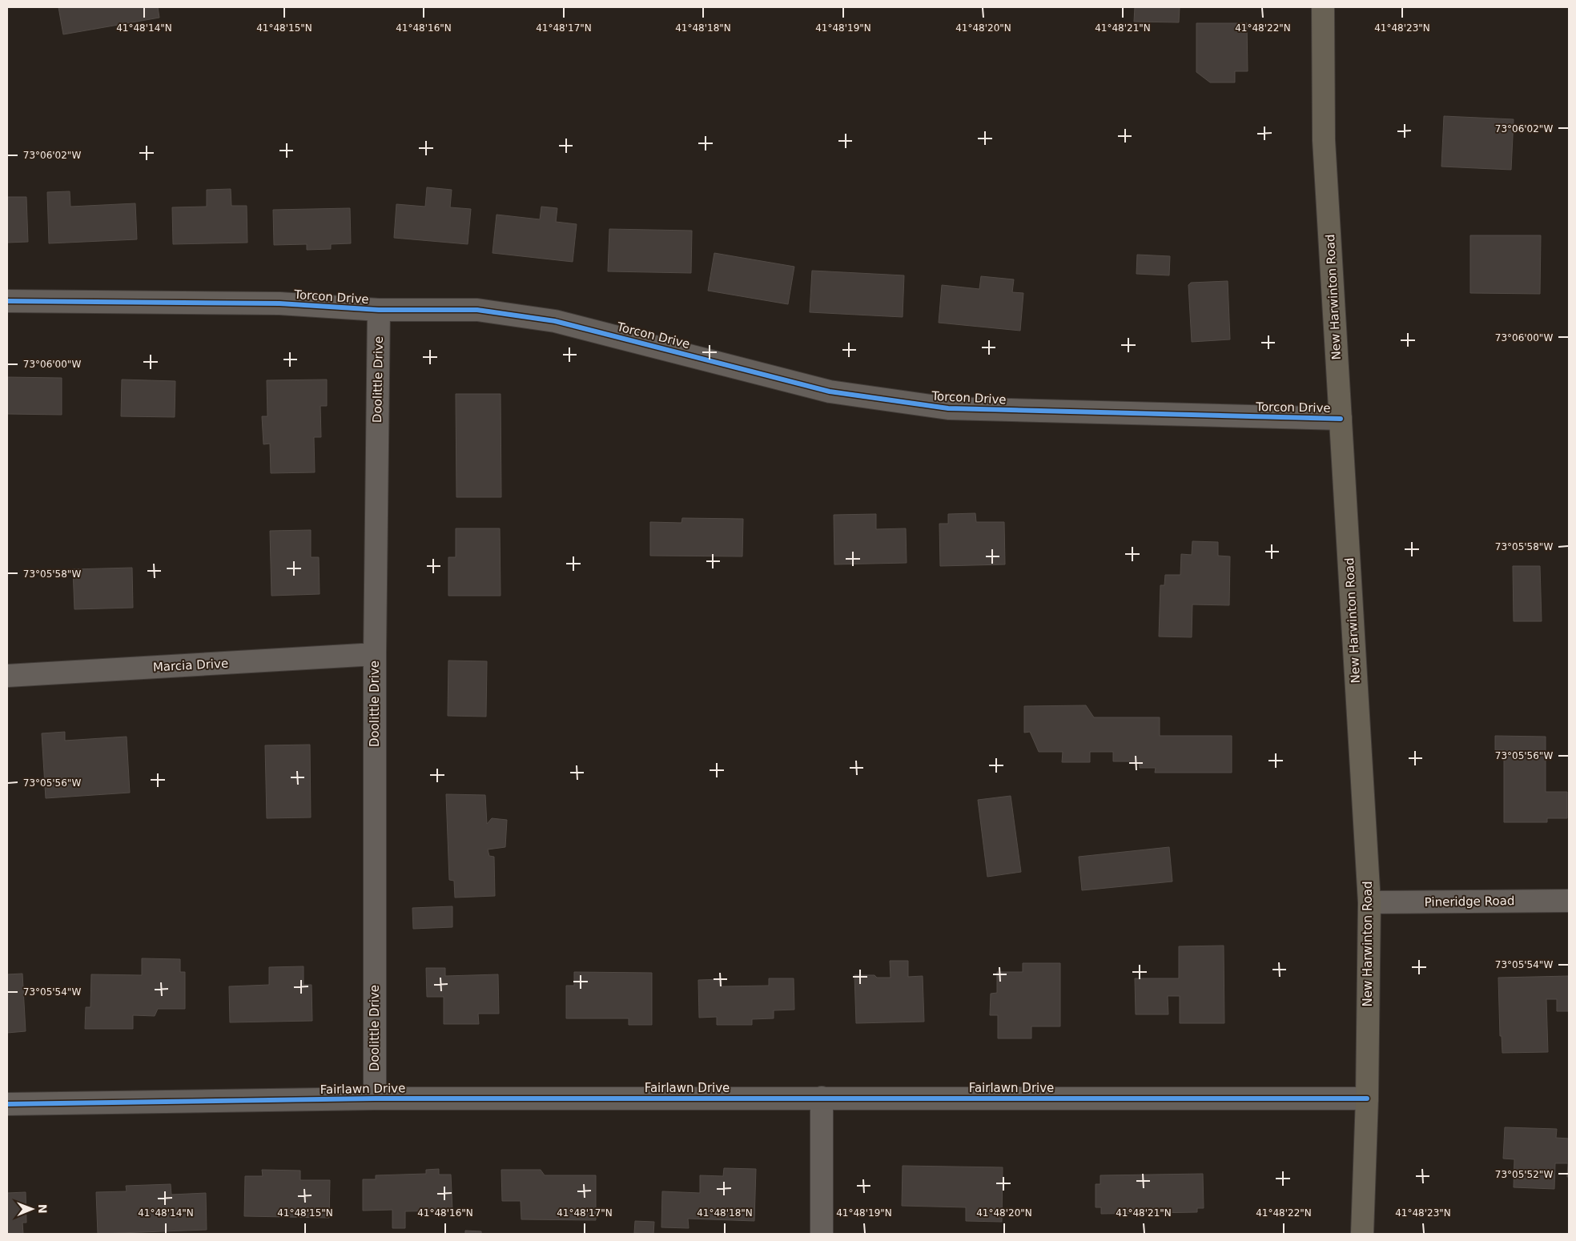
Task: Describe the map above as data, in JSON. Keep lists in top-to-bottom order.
{
  "streets": {
    "main road": ["New Harwinton Road"],
    "street": [
      "Torcon Drive",
      "Doolittle Drive",
      "Marcia Drive",
      "Pineridge Road",
      "Fairlawn Drive"
    ]
  },
  "crossings": [
    ["Torcon Drive", "New Harwinton Road"],
    ["Torcon Drive", "Doolittle Drive"],
    ["New Harwinton Road", "Pineridge Road"],
    ["New Harwinton Road", "Fairlawn Drive"],
    ["Doolittle Drive", "Marcia Drive"],
    ["Doolittle Drive", "Fairlawn Drive"]
  ],
  "north": "right",
  "coordinates": [
    "41°48'14\"N",
    "41°48'15\"N",
    "41°48'16\"N",
    "41°48'17\"N",
    "41°48'18\"N",
    "41°48'19\"N",
    "41°48'20\"N",
    "41°48'21\"N",
    "41°48'22\"N",
    "41°48'23\"N",
    "73°06'02\"W",
    "73°06'00\"W",
    "73°05'58\"W",
    "73°05'56\"W",
    "73°05'54\"W",
    "73°05'52\"W"
  ]
}
